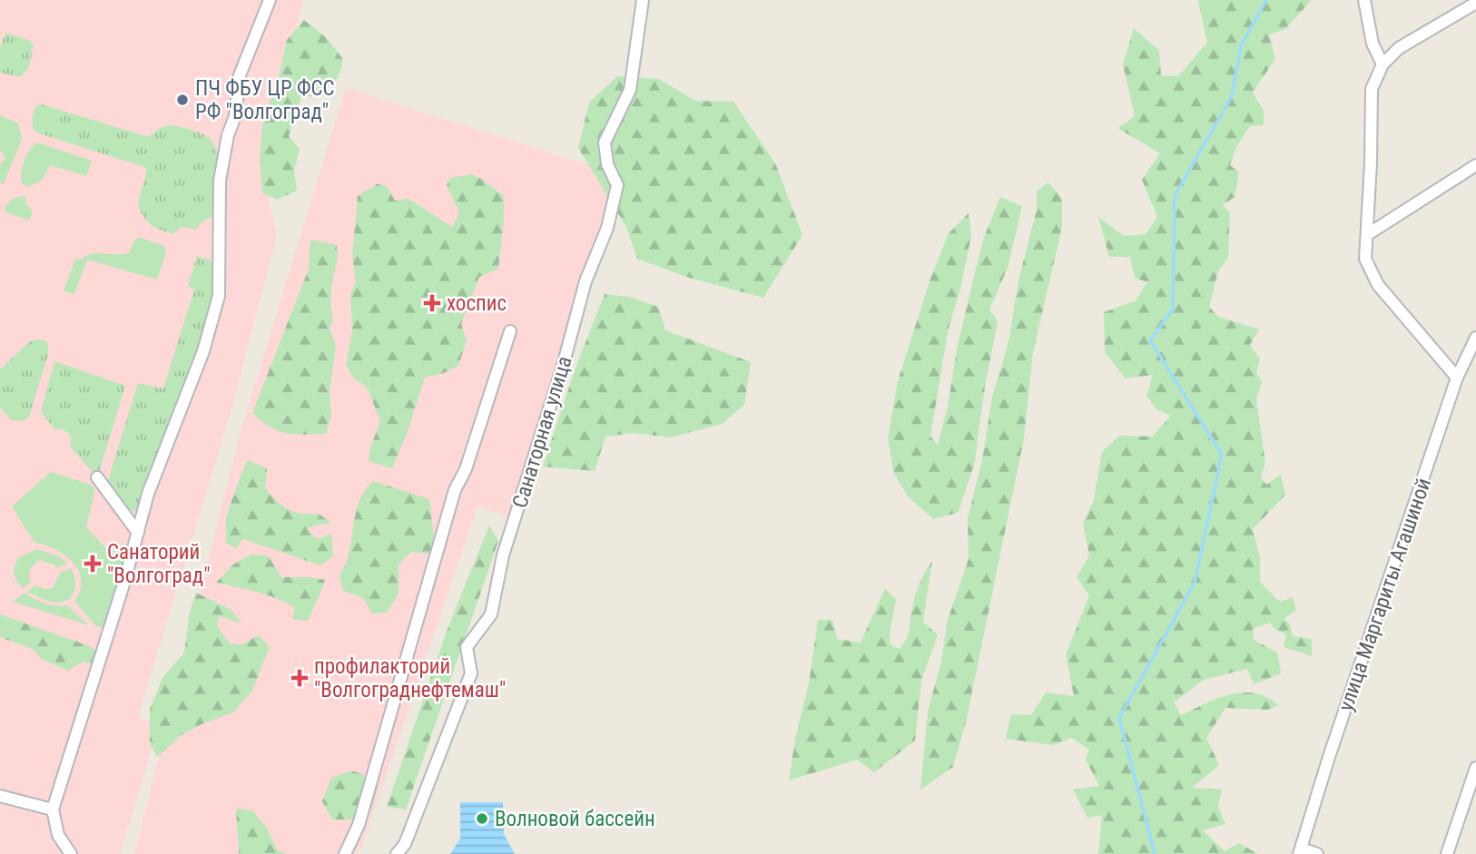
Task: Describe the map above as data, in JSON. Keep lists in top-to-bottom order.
{
  "streets": {
    "street": ["Санаторная улица", "улица Маргариты Агашиной"]
  },
  "places": {
    "other": ["ПЧ ФБУ ЦР ФСС РФ \"Волгоград\"", "Волновой бассейн"],
    "health": ["хоспис", "Санаторий \"Волгоград\"", "профилакторий \"Волгограднефтемаш\""]
  }
}
